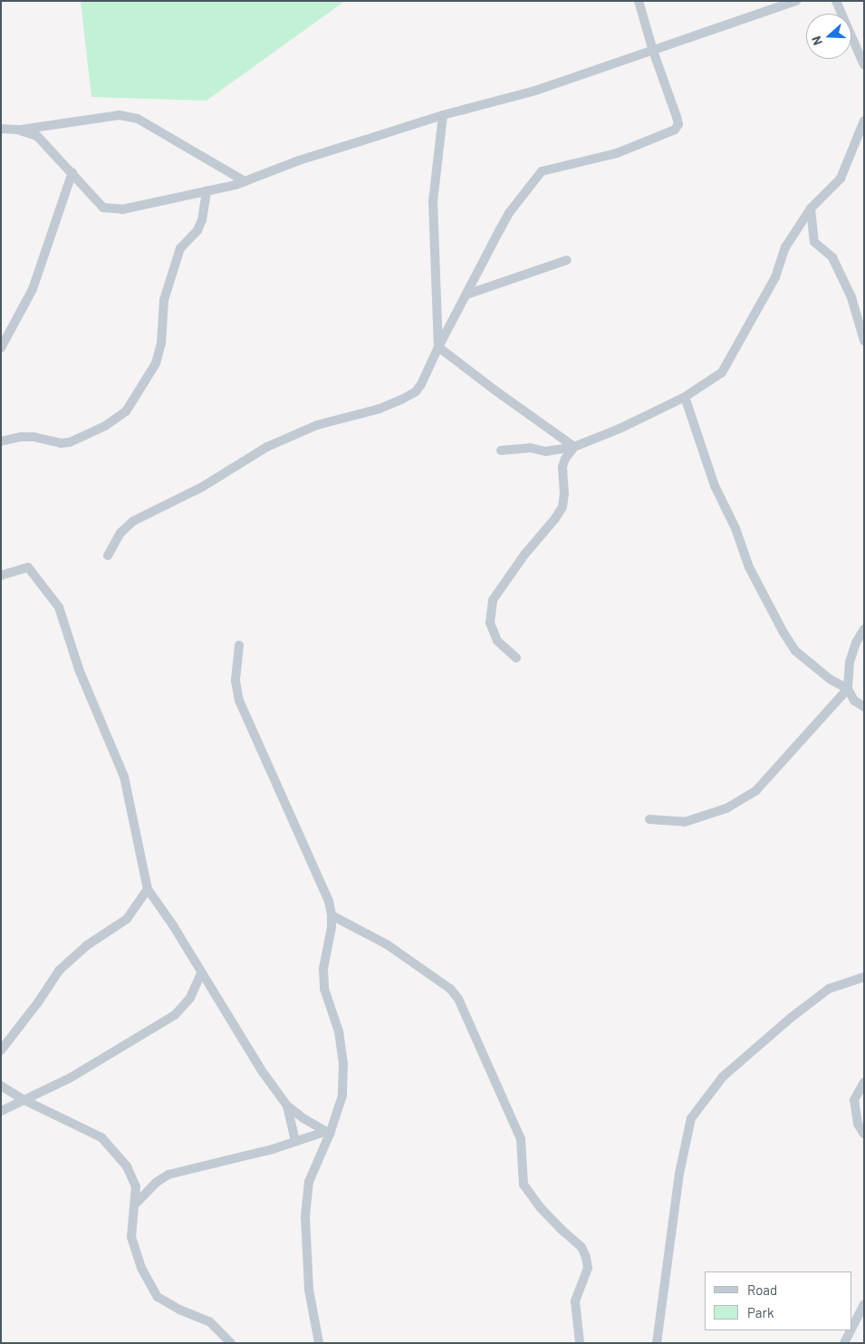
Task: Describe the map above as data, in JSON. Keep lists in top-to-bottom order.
{
  "legend": ["Road", "Park"],
  "north": "left"
}
